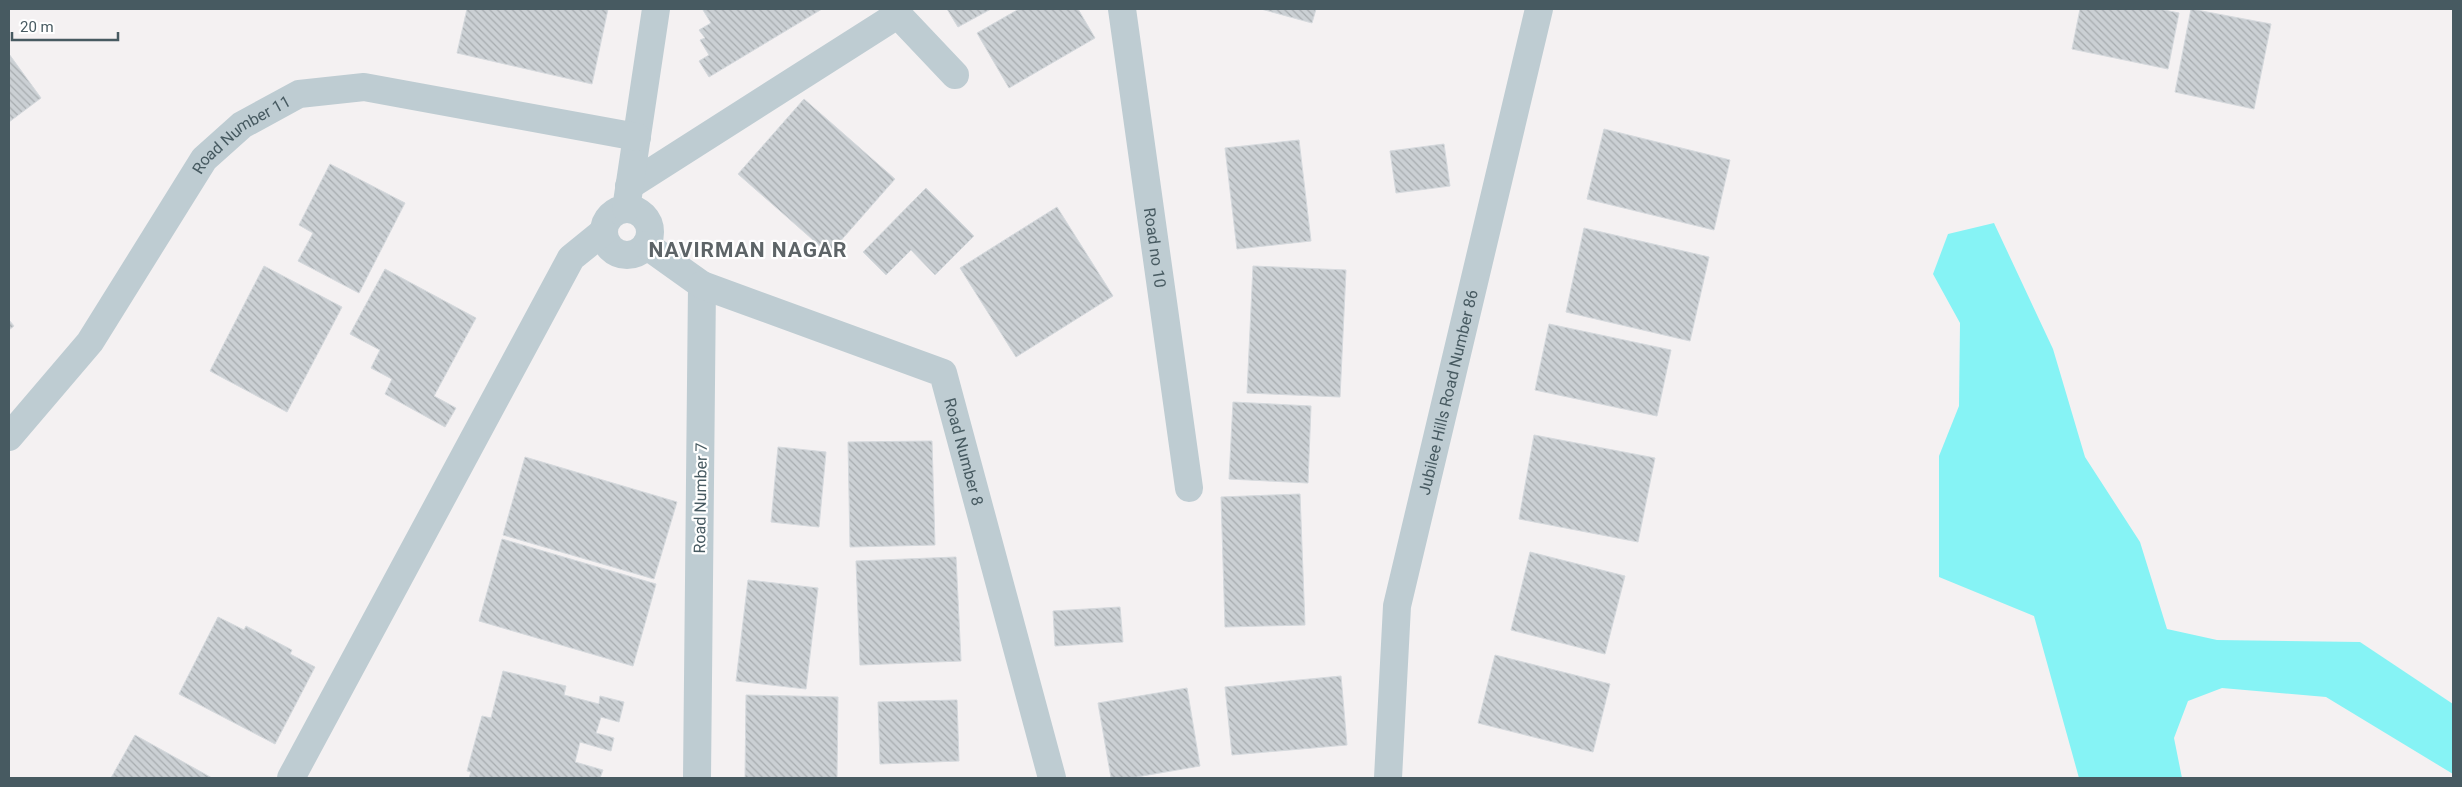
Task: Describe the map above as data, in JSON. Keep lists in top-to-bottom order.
{
  "streets": {
    "street": [
      "Road Number 11",
      "Road no 10",
      "Jubilee Hills Road Number 86",
      "Road Number 8",
      "Road Number 7"
    ]
  },
  "crossings": [
    ["Road Number 8", "Road Number 7"]
  ],
  "districts": ["NAVIRMAN NAGAR"],
  "scale_bar": "20 m"
}
